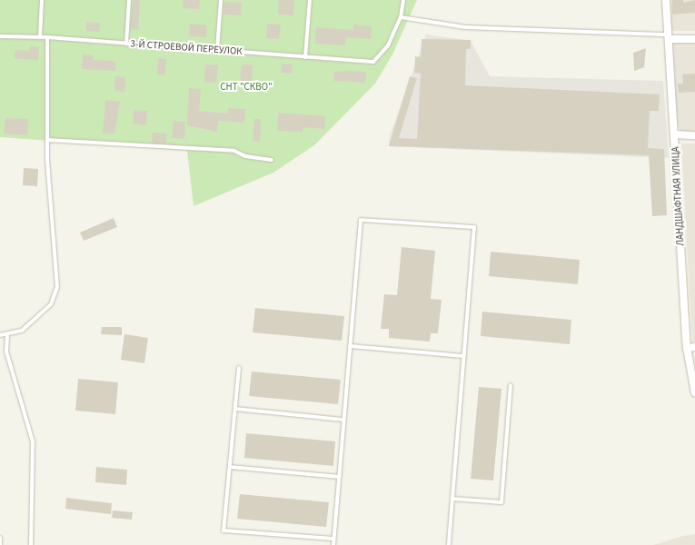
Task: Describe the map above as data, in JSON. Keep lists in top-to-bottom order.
{
  "streets": {
    "street": ["ЛАНДШАФТНАЯ УЛИЦА"],
    "lane": ["3-Й СТРОЕВОЙ ПЕРЕУЛОК"]
  },
  "parks": ["СНТ \"СКВО\""]
}
